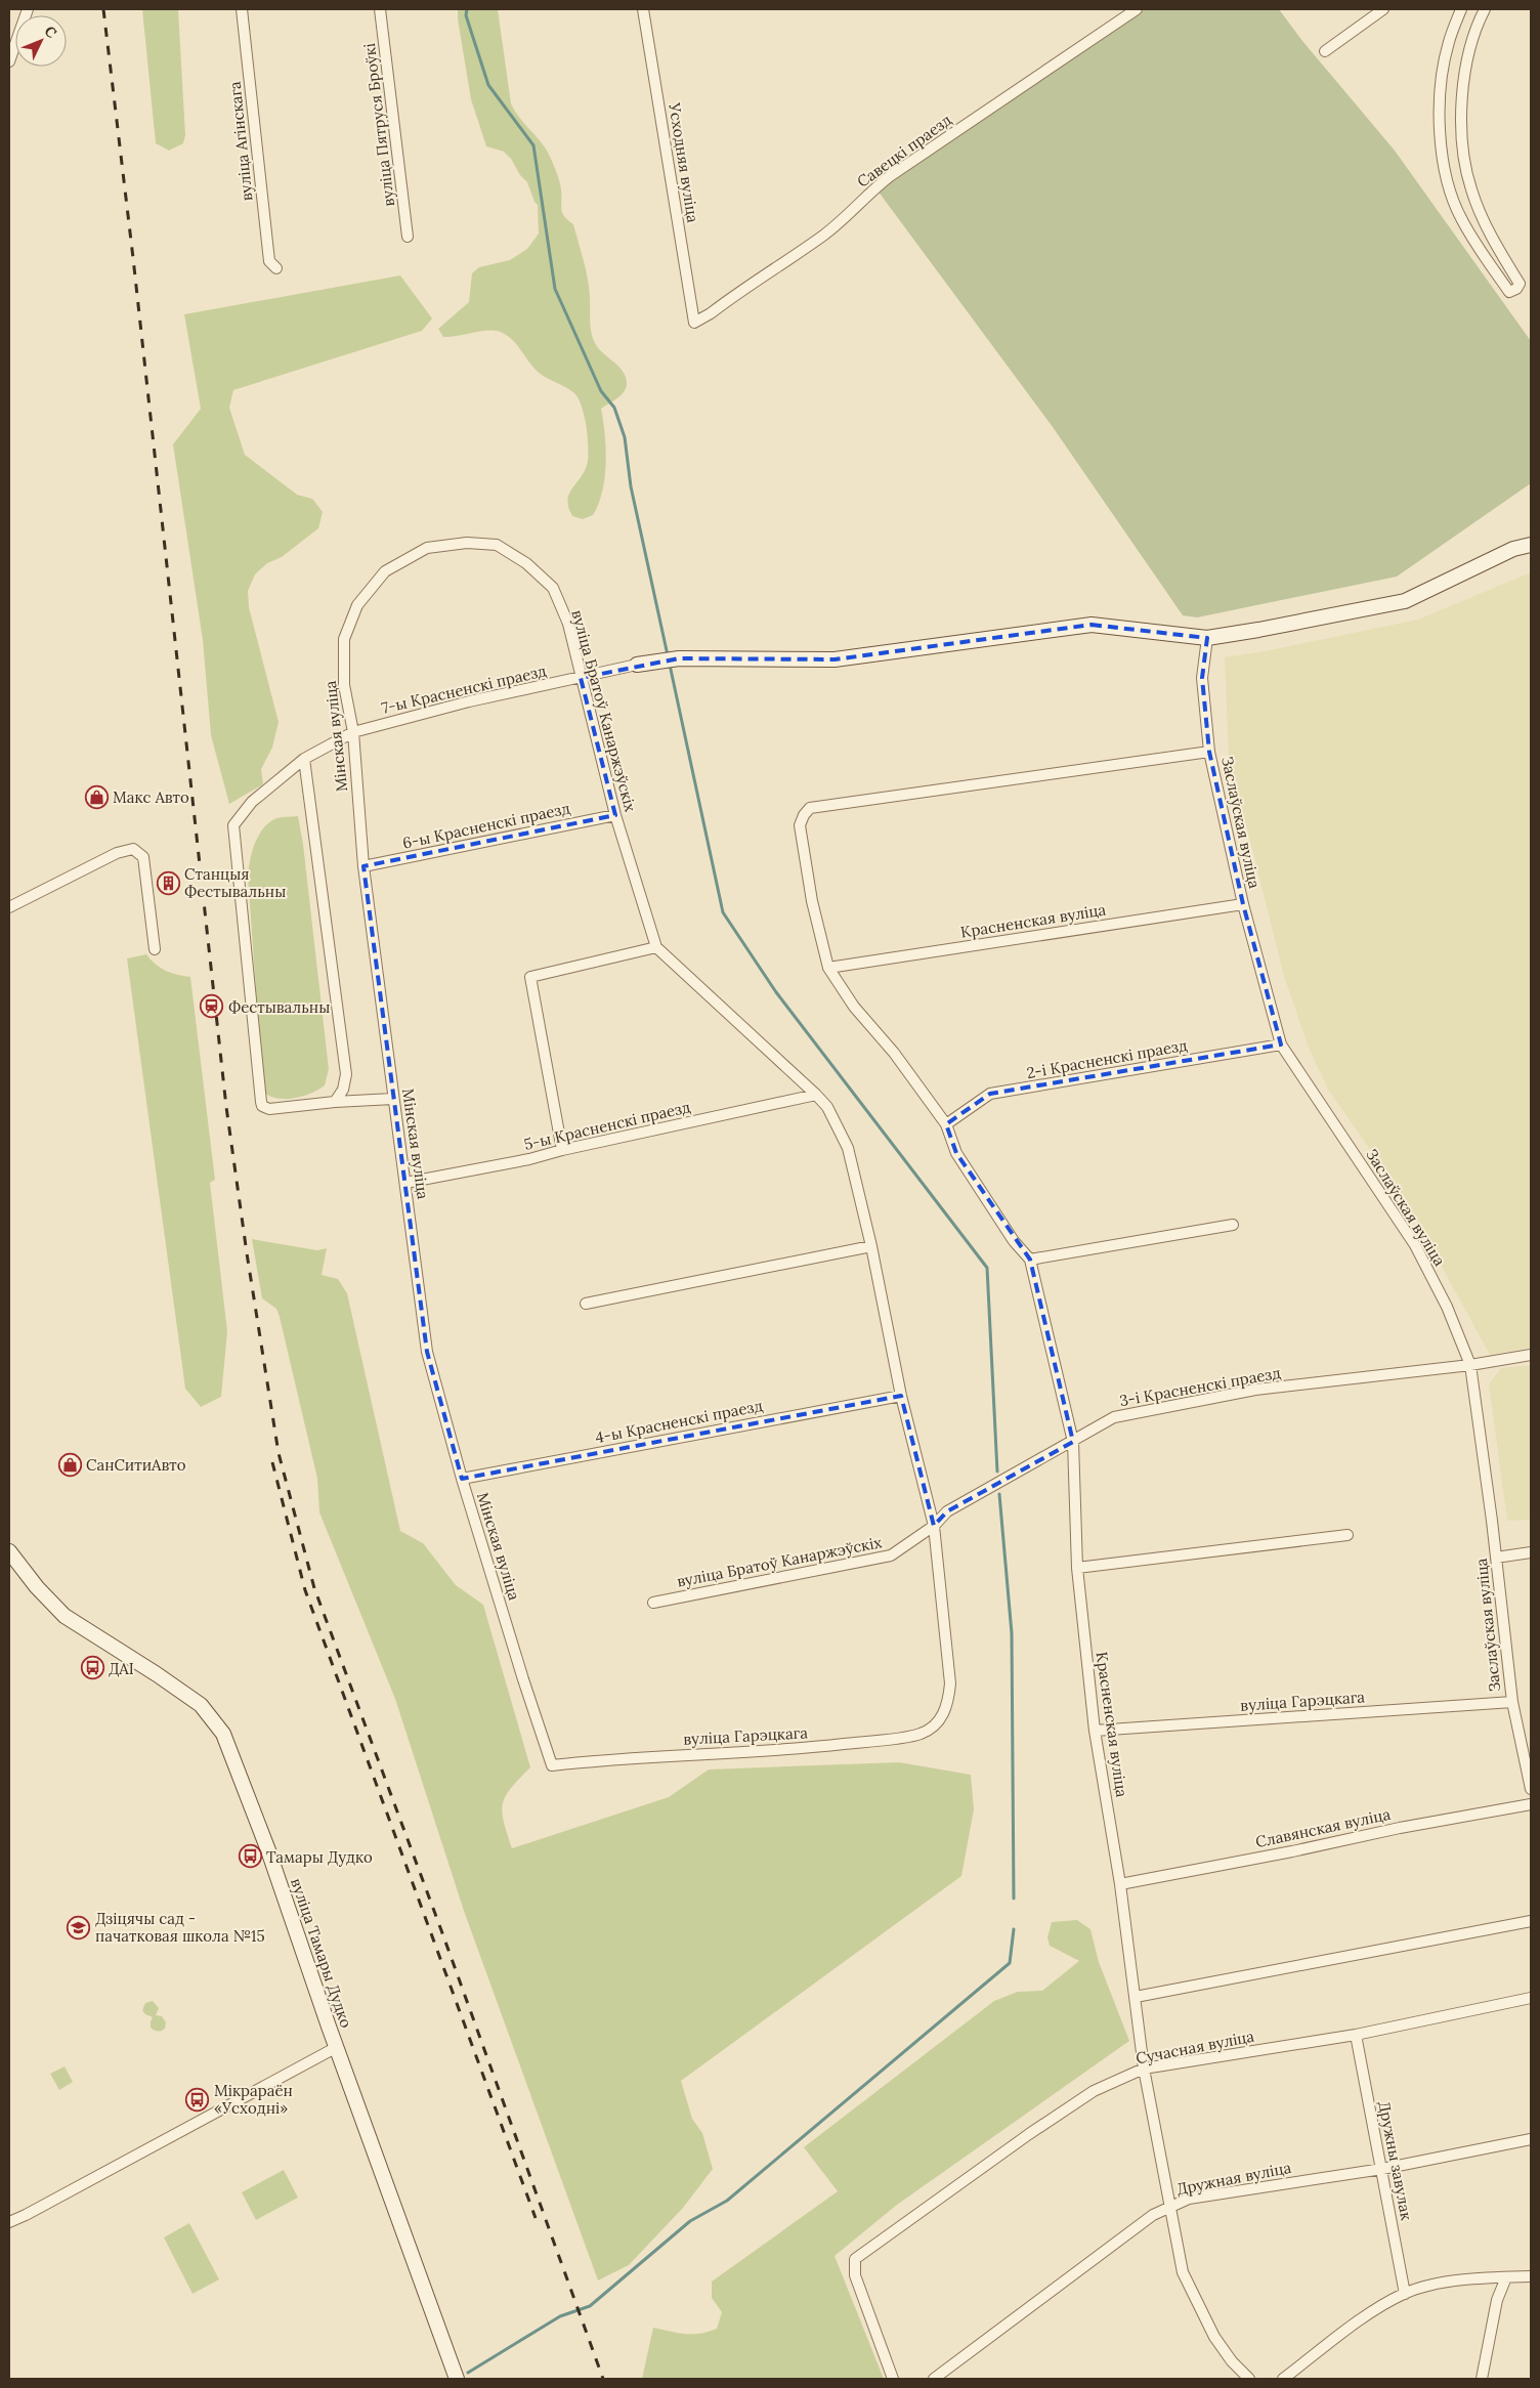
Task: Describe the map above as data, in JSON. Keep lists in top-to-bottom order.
{
  "streets": {
    "street": [
      "вуліца Пятруся Броўкі",
      "вуліца Агінскага",
      "Савецкі праезд",
      "Усходняя вуліца",
      "7-ы Красненскі праезд",
      "вуліца Братоў Канаржэўскіх",
      "Мінская вуліца",
      "Заслаўская вуліца",
      "6-ы Красненскі праезд",
      "Красненская вуліца",
      "2-і Красненскі праезд",
      "5-ы Красненскі праезд",
      "3-і Красненскі праезд",
      "4-ы Красненскі праезд",
      "вуліца Гарэцкага",
      "Славянская вуліца",
      "вуліца Тамары Дудко",
      "Сучасная вуліца",
      "Дружны завулак",
      "Дружная вуліца"
    ]
  },
  "crossings": [
    ["Савецкі праезд", "Усходняя вуліца"],
    ["7-ы Красненскі праезд", "вуліца Братоў Канаржэўскіх"],
    ["7-ы Красненскі праезд", "Мінская вуліца"],
    ["вуліца Братоў Канаржэўскіх", "Мінская вуліца"],
    ["вуліца Братоў Канаржэўскіх", "6-ы Красненскі праезд"],
    ["вуліца Братоў Канаржэўскіх", "3-і Красненскі праезд"],
    ["вуліца Братоў Канаржэўскіх", "вуліца Гарэцкага"],
    ["Мінская вуліца", "6-ы Красненскі праезд"],
    ["Мінская вуліца", "5-ы Красненскі праезд"],
    ["Мінская вуліца", "4-ы Красненскі праезд"],
    ["Мінская вуліца", "вуліца Гарэцкага"],
    ["Заслаўская вуліца", "Красненская вуліца"],
    ["Заслаўская вуліца", "2-і Красненскі праезд"],
    ["Заслаўская вуліца", "3-і Красненскі праезд"],
    ["Заслаўская вуліца", "вуліца Гарэцкага"],
    ["Красненская вуліца", "2-і Красненскі праезд"],
    ["Красненская вуліца", "3-і Красненскі праезд"],
    ["Красненская вуліца", "вуліца Гарэцкага"],
    ["Красненская вуліца", "Славянская вуліца"],
    ["Красненская вуліца", "Сучасная вуліца"],
    ["Красненская вуліца", "Дружная вуліца"],
    ["3-і Красненскі праезд", "вуліца Гарэцкага"],
    ["Сучасная вуліца", "Дружны завулак"],
    ["Дружны завулак", "Дружная вуліца"]
  ],
  "places": {
    "shop": ["Макс Авто", "СанСитиАвто"],
    "building": ["Станцыя Фестывальны"],
    "station": ["Фестывальны"],
    "bus stop": ["ДАІ", "Тамары Дудко", "Мікрараён «Усходні»"],
    "school or university": ["Дзіцячы сад - пачатковая школа №15"]
  },
  "north": "top right"
}
